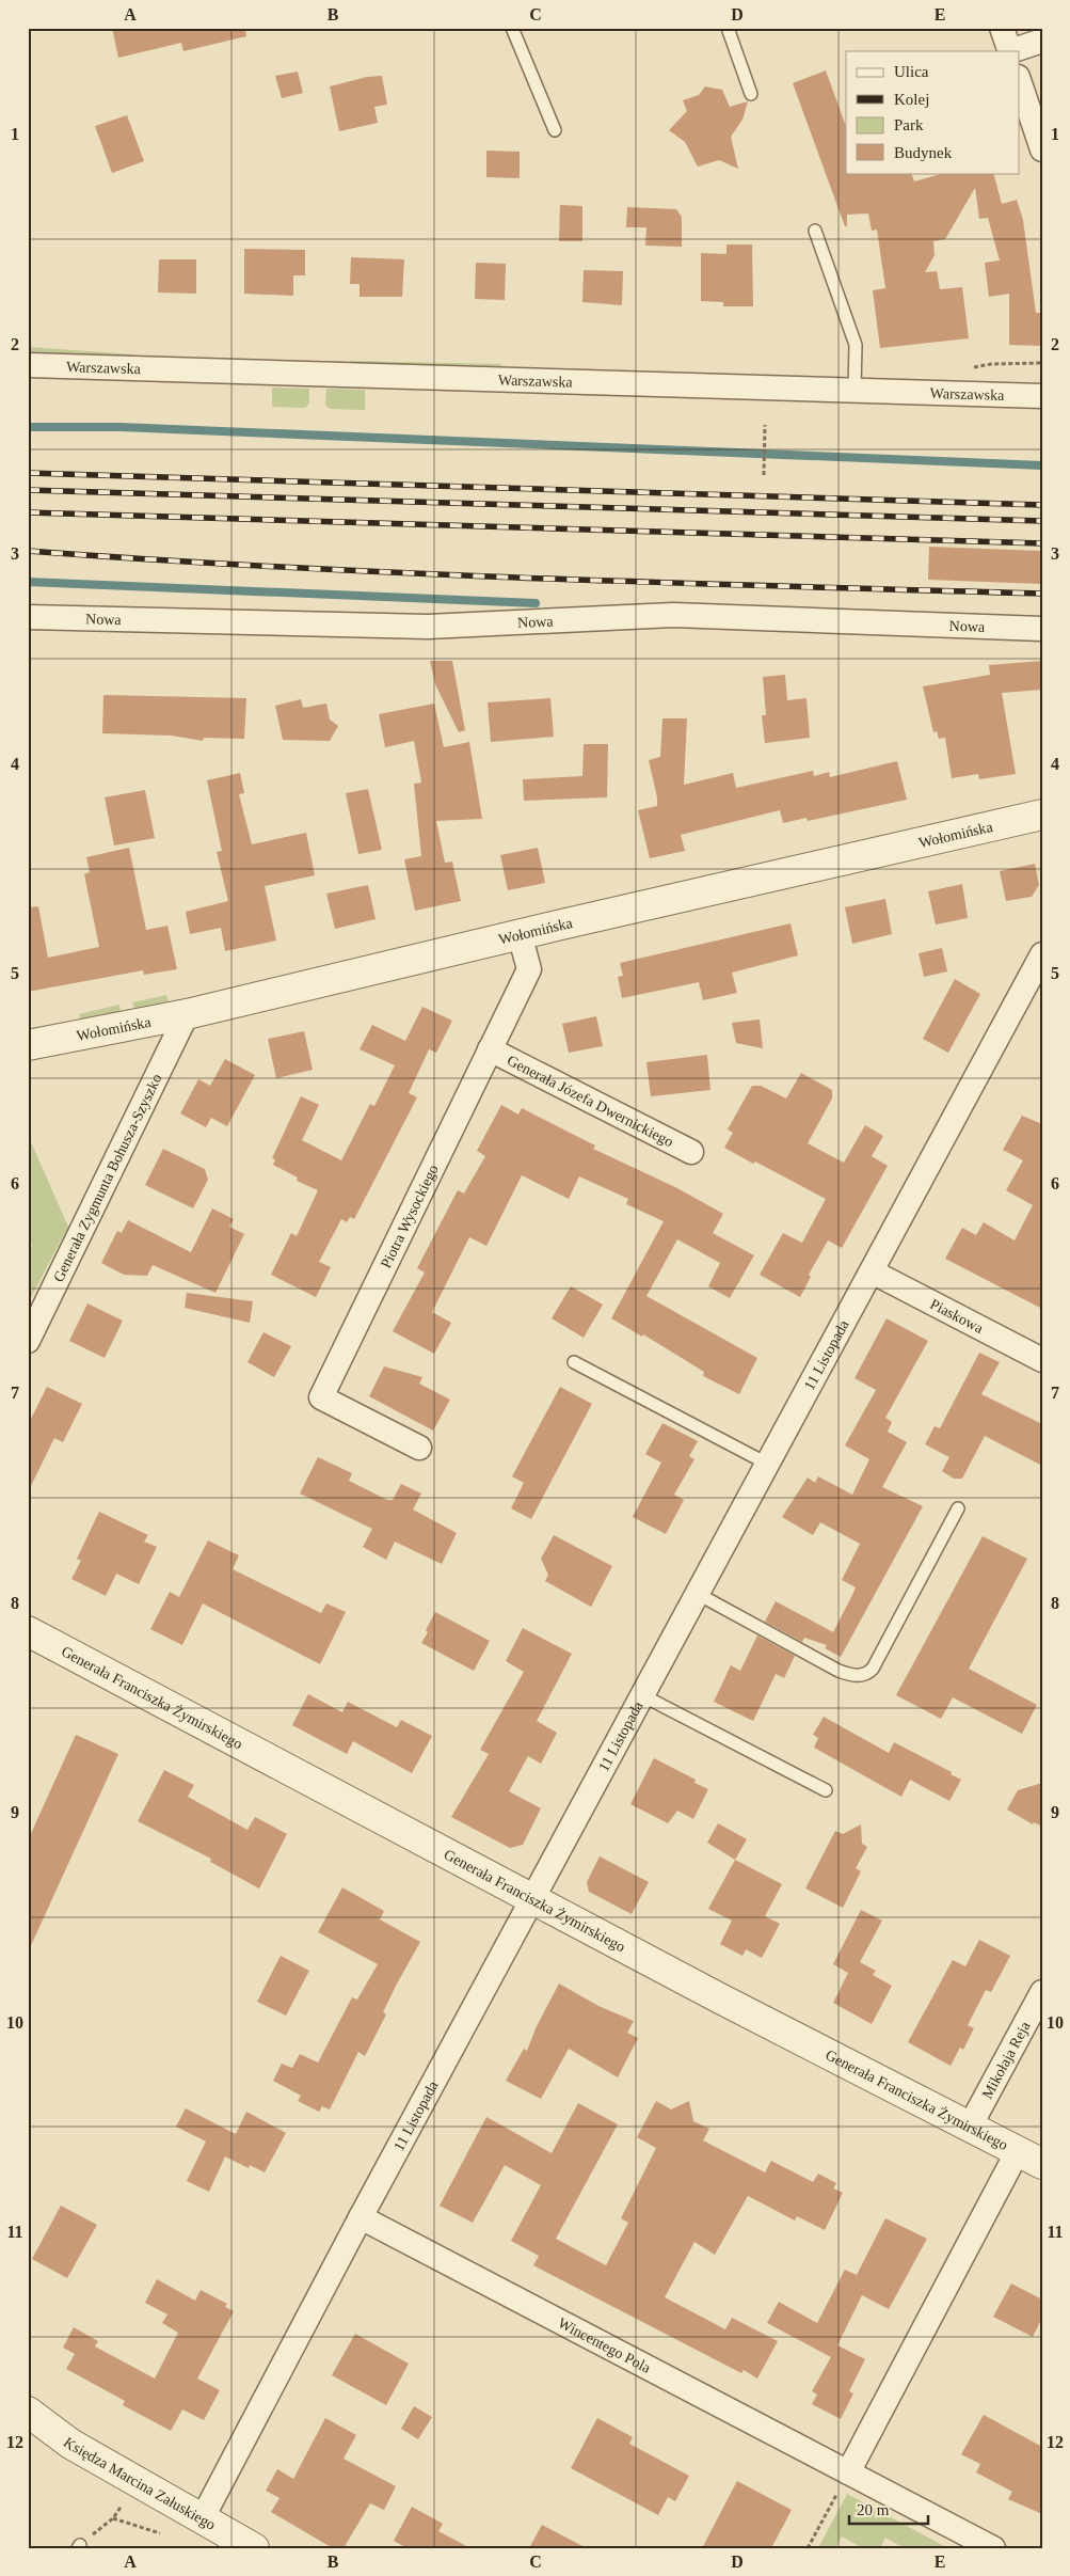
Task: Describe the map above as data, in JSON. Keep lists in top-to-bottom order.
{
  "streets": {
    "street": [
      "Warszawska",
      "Nowa",
      "Wołomińska",
      "Generała Józefa Dwernickiego",
      "Generała Zygmunta Bohusza-Szyszko",
      "Piotra Wysockiego",
      "Piaskowa",
      "11 Listopada",
      "Generała Franciszka Żymirskiego",
      "Mikołaja Reja",
      "Wincentego Pola",
      "Księdza Marcina Załuskiego"
    ]
  },
  "crossings": [
    ["Wołomińska", "Generała Zygmunta Bohusza-Szyszko"],
    ["Wołomińska", "Piotra Wysockiego"],
    ["Generała Józefa Dwernickiego", "Piotra Wysockiego"],
    ["Piaskowa", "11 Listopada"],
    ["11 Listopada", "Generała Franciszka Żymirskiego"],
    ["11 Listopada", "Wincentego Pola"],
    ["11 Listopada", "Księdza Marcina Załuskiego"],
    ["Generała Franciszka Żymirskiego", "Mikołaja Reja"]
  ],
  "legend": [
    "Ulica",
    "Kolej",
    "Park",
    "Budynek"
  ],
  "scale_bar": "20 m",
  "grid": {
    "columns": [
      "A",
      "B",
      "C",
      "D",
      "E"
    ],
    "rows": [
      "1",
      "2",
      "3",
      "4",
      "5",
      "6",
      "7",
      "8",
      "9",
      "10",
      "11",
      "12"
    ]
  }
}
